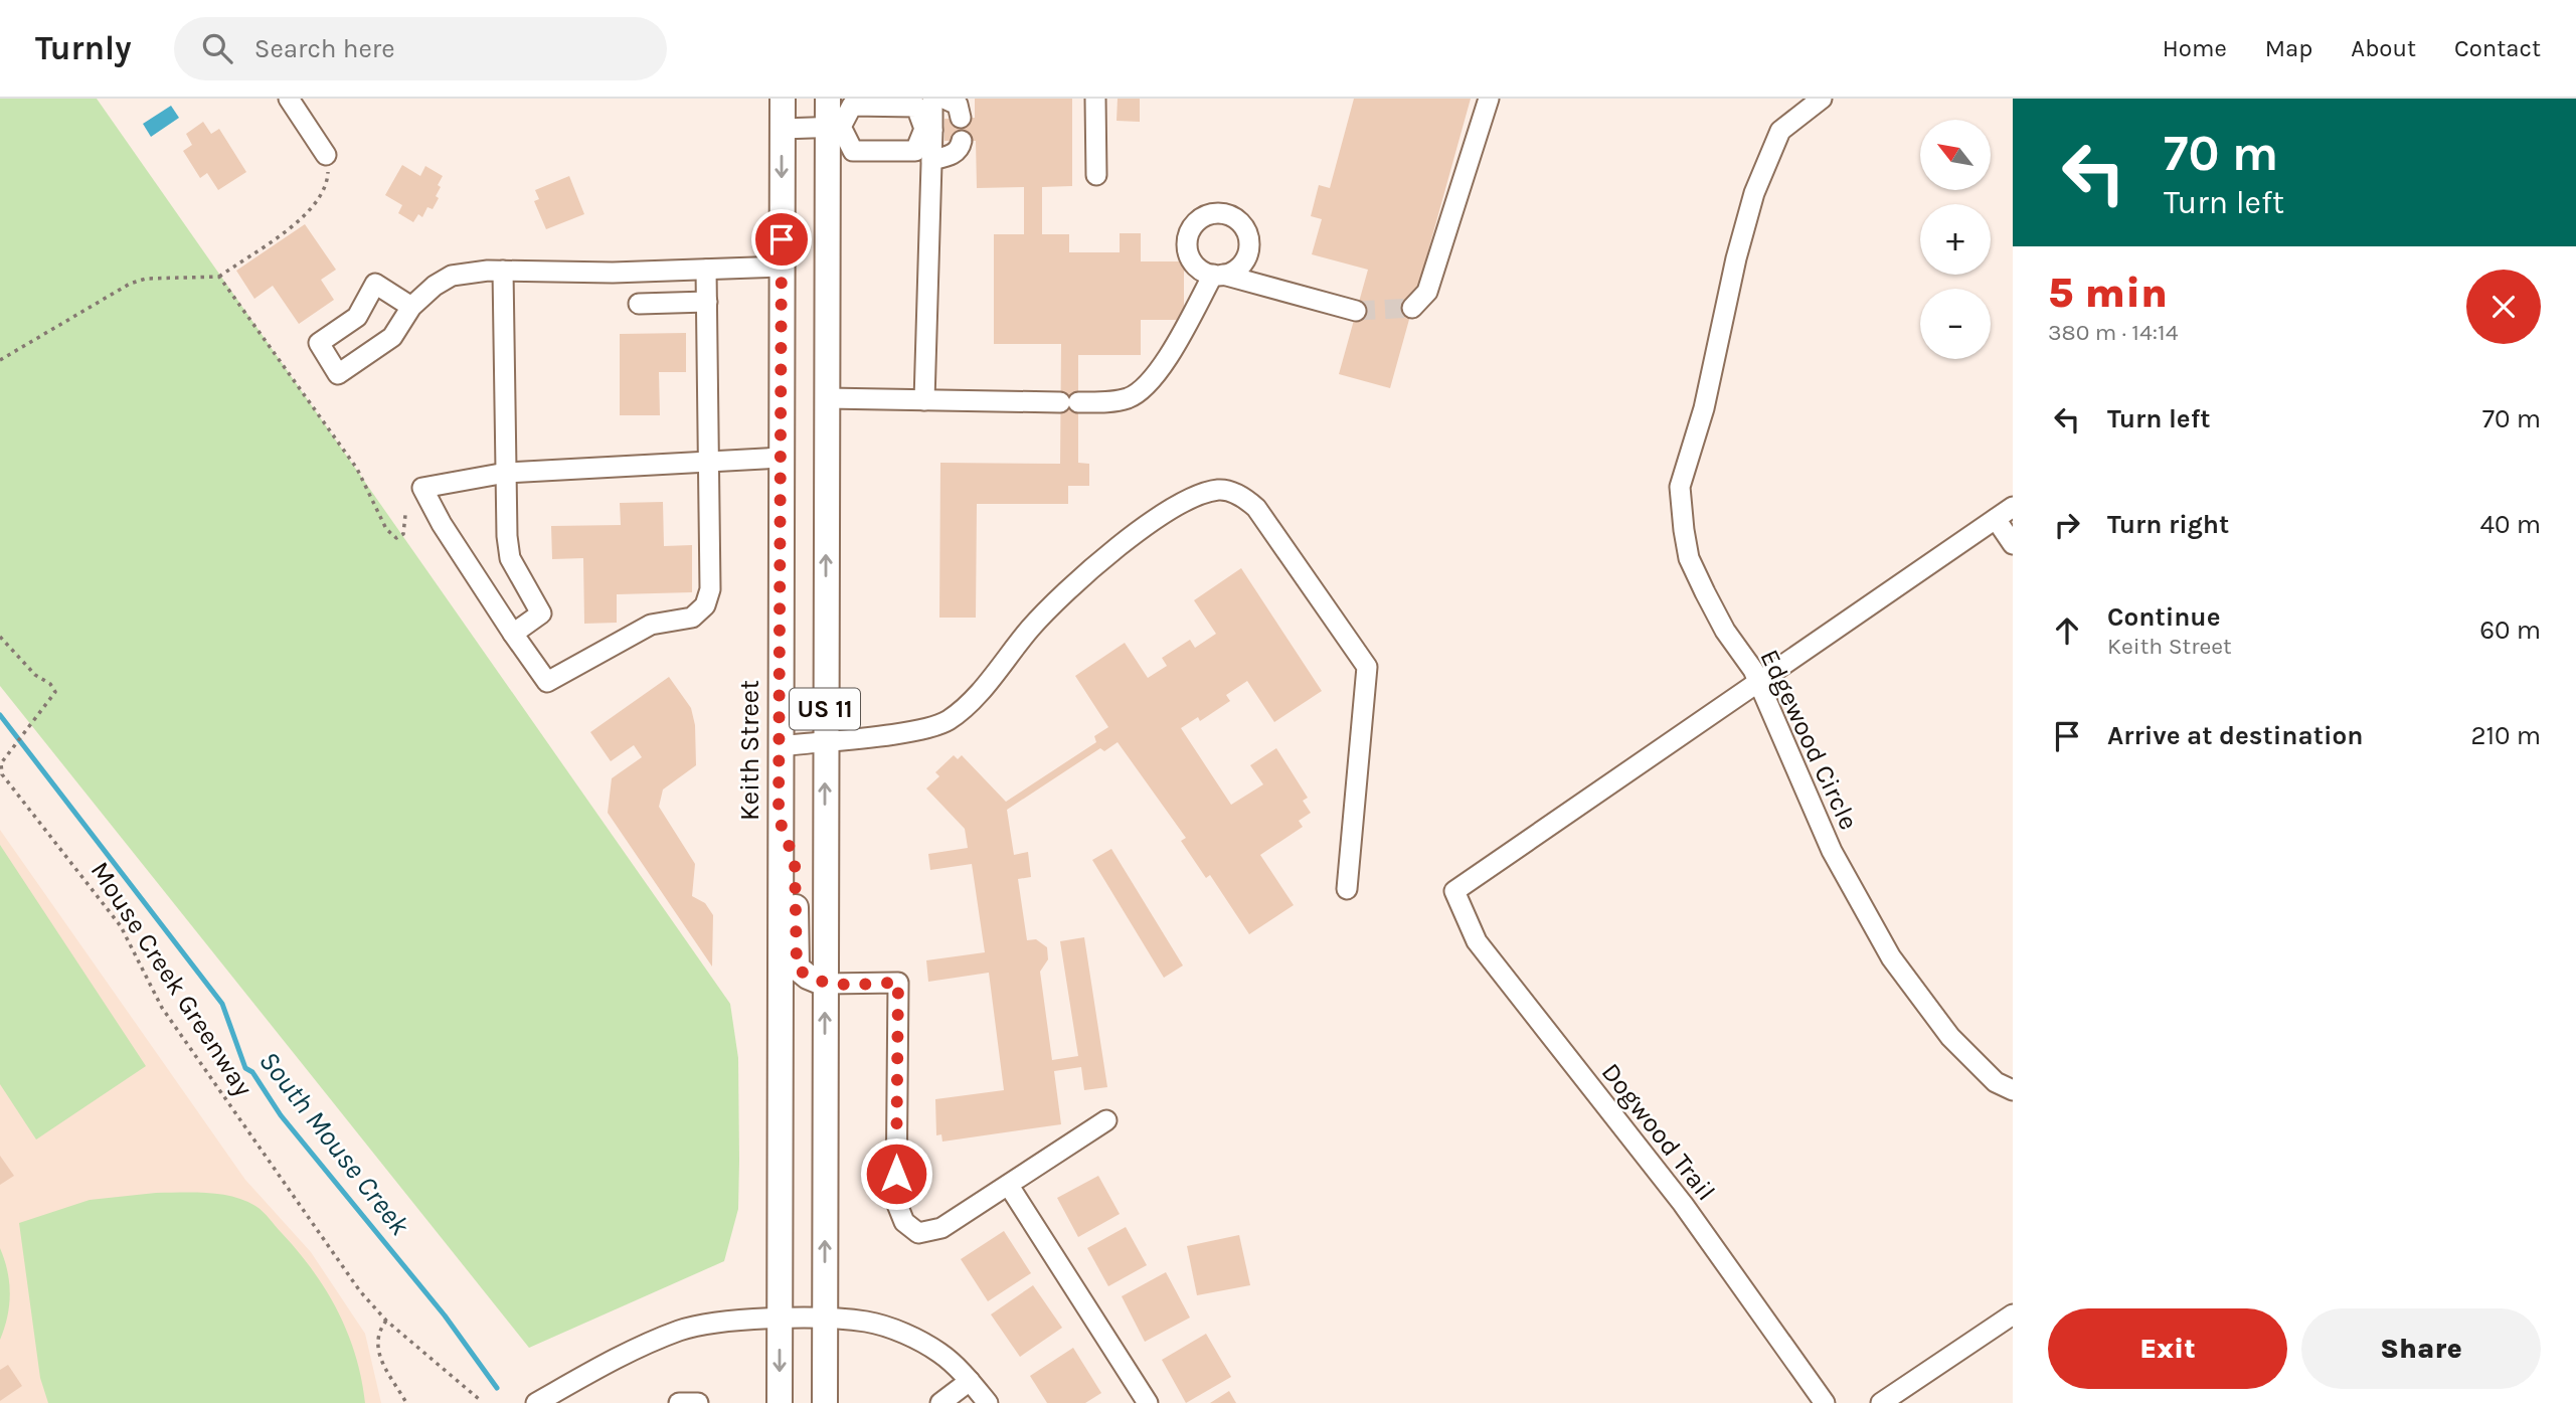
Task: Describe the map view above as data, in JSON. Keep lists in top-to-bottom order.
{
  "streets": {
    "main road": ["US 11", "Keith Street"],
    "street": ["Edgewood Circle", "Dogwood Trail"],
    "path": ["Mouse Creek Greenway"]
  },
  "crossings": [
    ["Edgewood Circle", "Dogwood Trail"]
  ],
  "water": ["South Mouse Creek"],
  "north": "top left",
  "page": {
    "header": "Turnly",
    "search": "Search here",
    "nav": [
      "Home",
      "Map",
      "About",
      "Contact"
    ],
    "turn": ["70 m", "Turn left"],
    "map_buttons": ["+", "−"],
    "heading": ["5 min", "380 m · 14:14"],
    "list": [
      {
        "name": "Turn left",
        "value": "70 m"
      },
      {
        "name": "Turn right",
        "value": "40 m"
      },
      {
        "name": "Continue",
        "note": "Keith Street",
        "value": "60 m"
      },
      {
        "name": "Arrive at destination",
        "value": "210 m"
      }
    ],
    "buttons": ["Exit", "Share"]
  }
}
